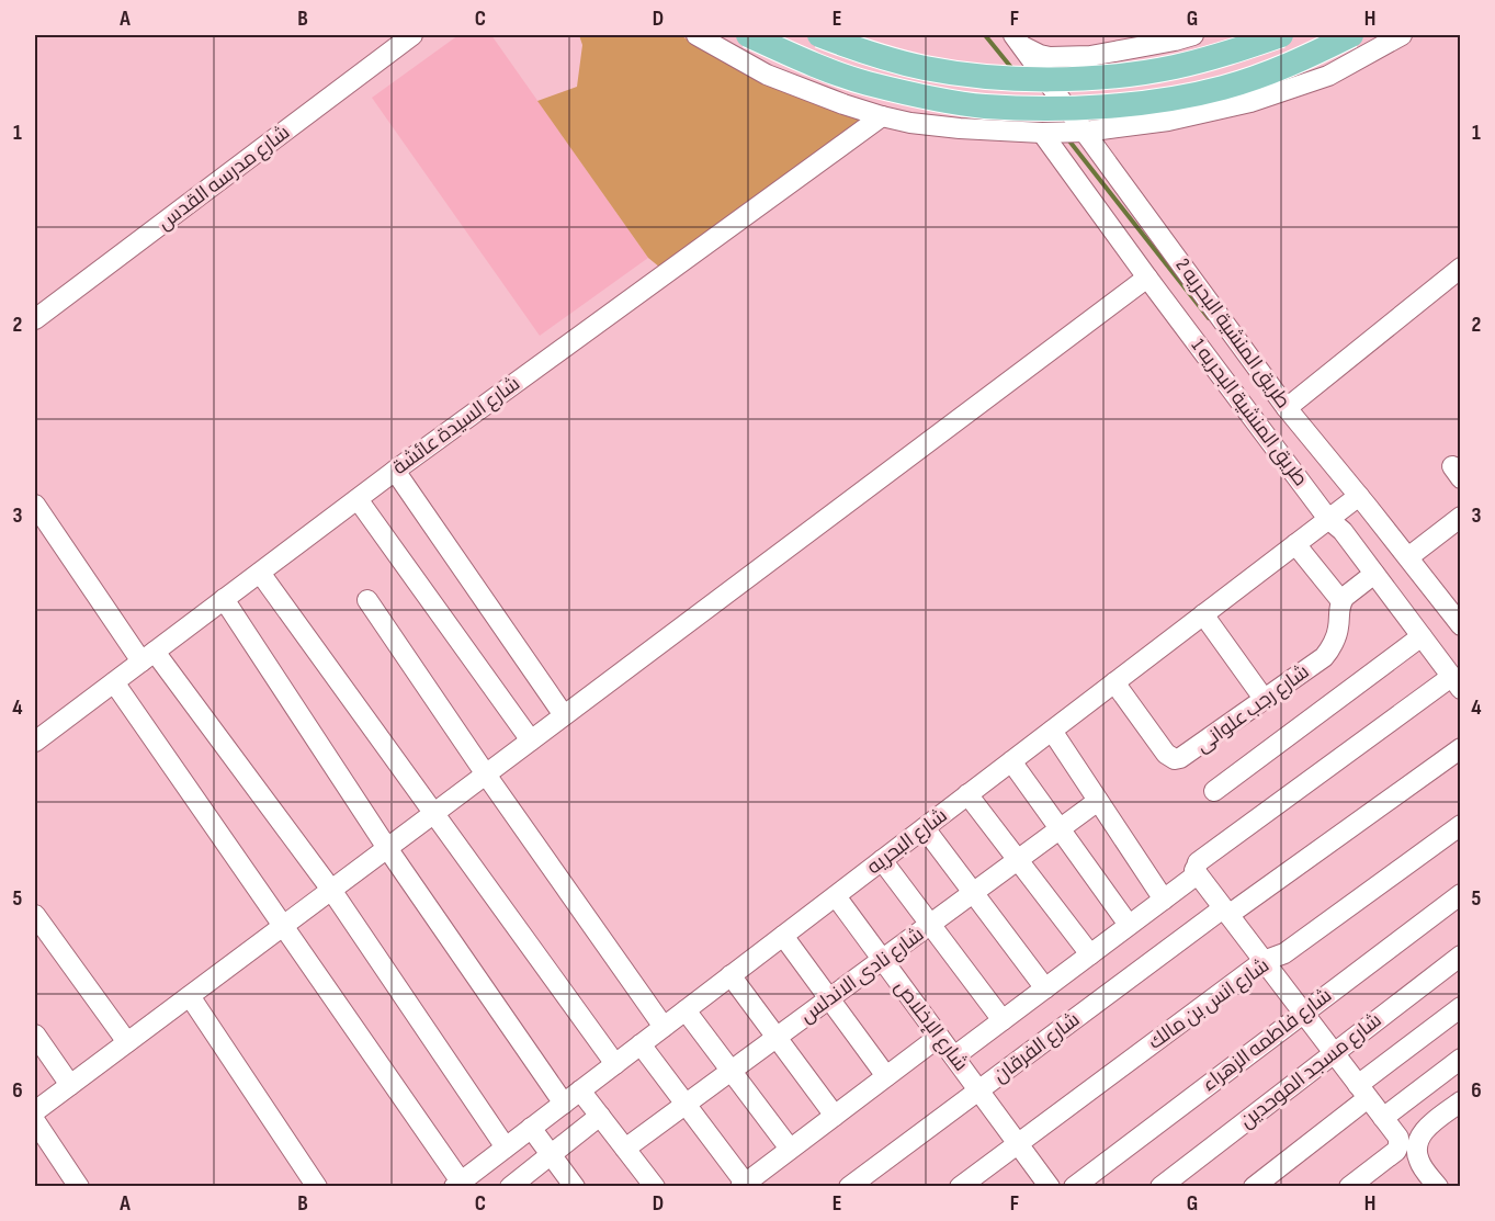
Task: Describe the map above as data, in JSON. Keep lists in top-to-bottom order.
{
  "streets": {
    "street": [
      "شارع مدرسه القدس",
      "طريق المنشية البحريه 2",
      "طريق المنشية البحريه 1",
      "شارع السيدة عائشة",
      "شارع رجب علوانى",
      "شارع البحريه",
      "شارع نادى الاندلس",
      "شارع انس بن مالك",
      "شارع الإخلاص",
      "شارع فاطمه الزهراء",
      "شارع الفرقان",
      "شارع مسجد الموحدين"
    ]
  },
  "crossings": [
    ["طريق المنشية البحريه 2", "شارع البحريه"],
    ["طريق المنشية البحريه 1", "شارع البحريه"],
    ["شارع رجب علوانى", "شارع البحريه"],
    ["شارع البحريه", "شارع الإخلاص"],
    ["شارع نادى الاندلس", "شارع الإخلاص"],
    ["شارع انس بن مالك", "شارع الإخلاص"],
    ["شارع الإخلاص", "شارع الفرقان"]
  ],
  "grid": {
    "columns": [
      "A",
      "B",
      "C",
      "D",
      "E",
      "F",
      "G",
      "H"
    ],
    "rows": [
      "1",
      "2",
      "3",
      "4",
      "5",
      "6"
    ]
  }
}
